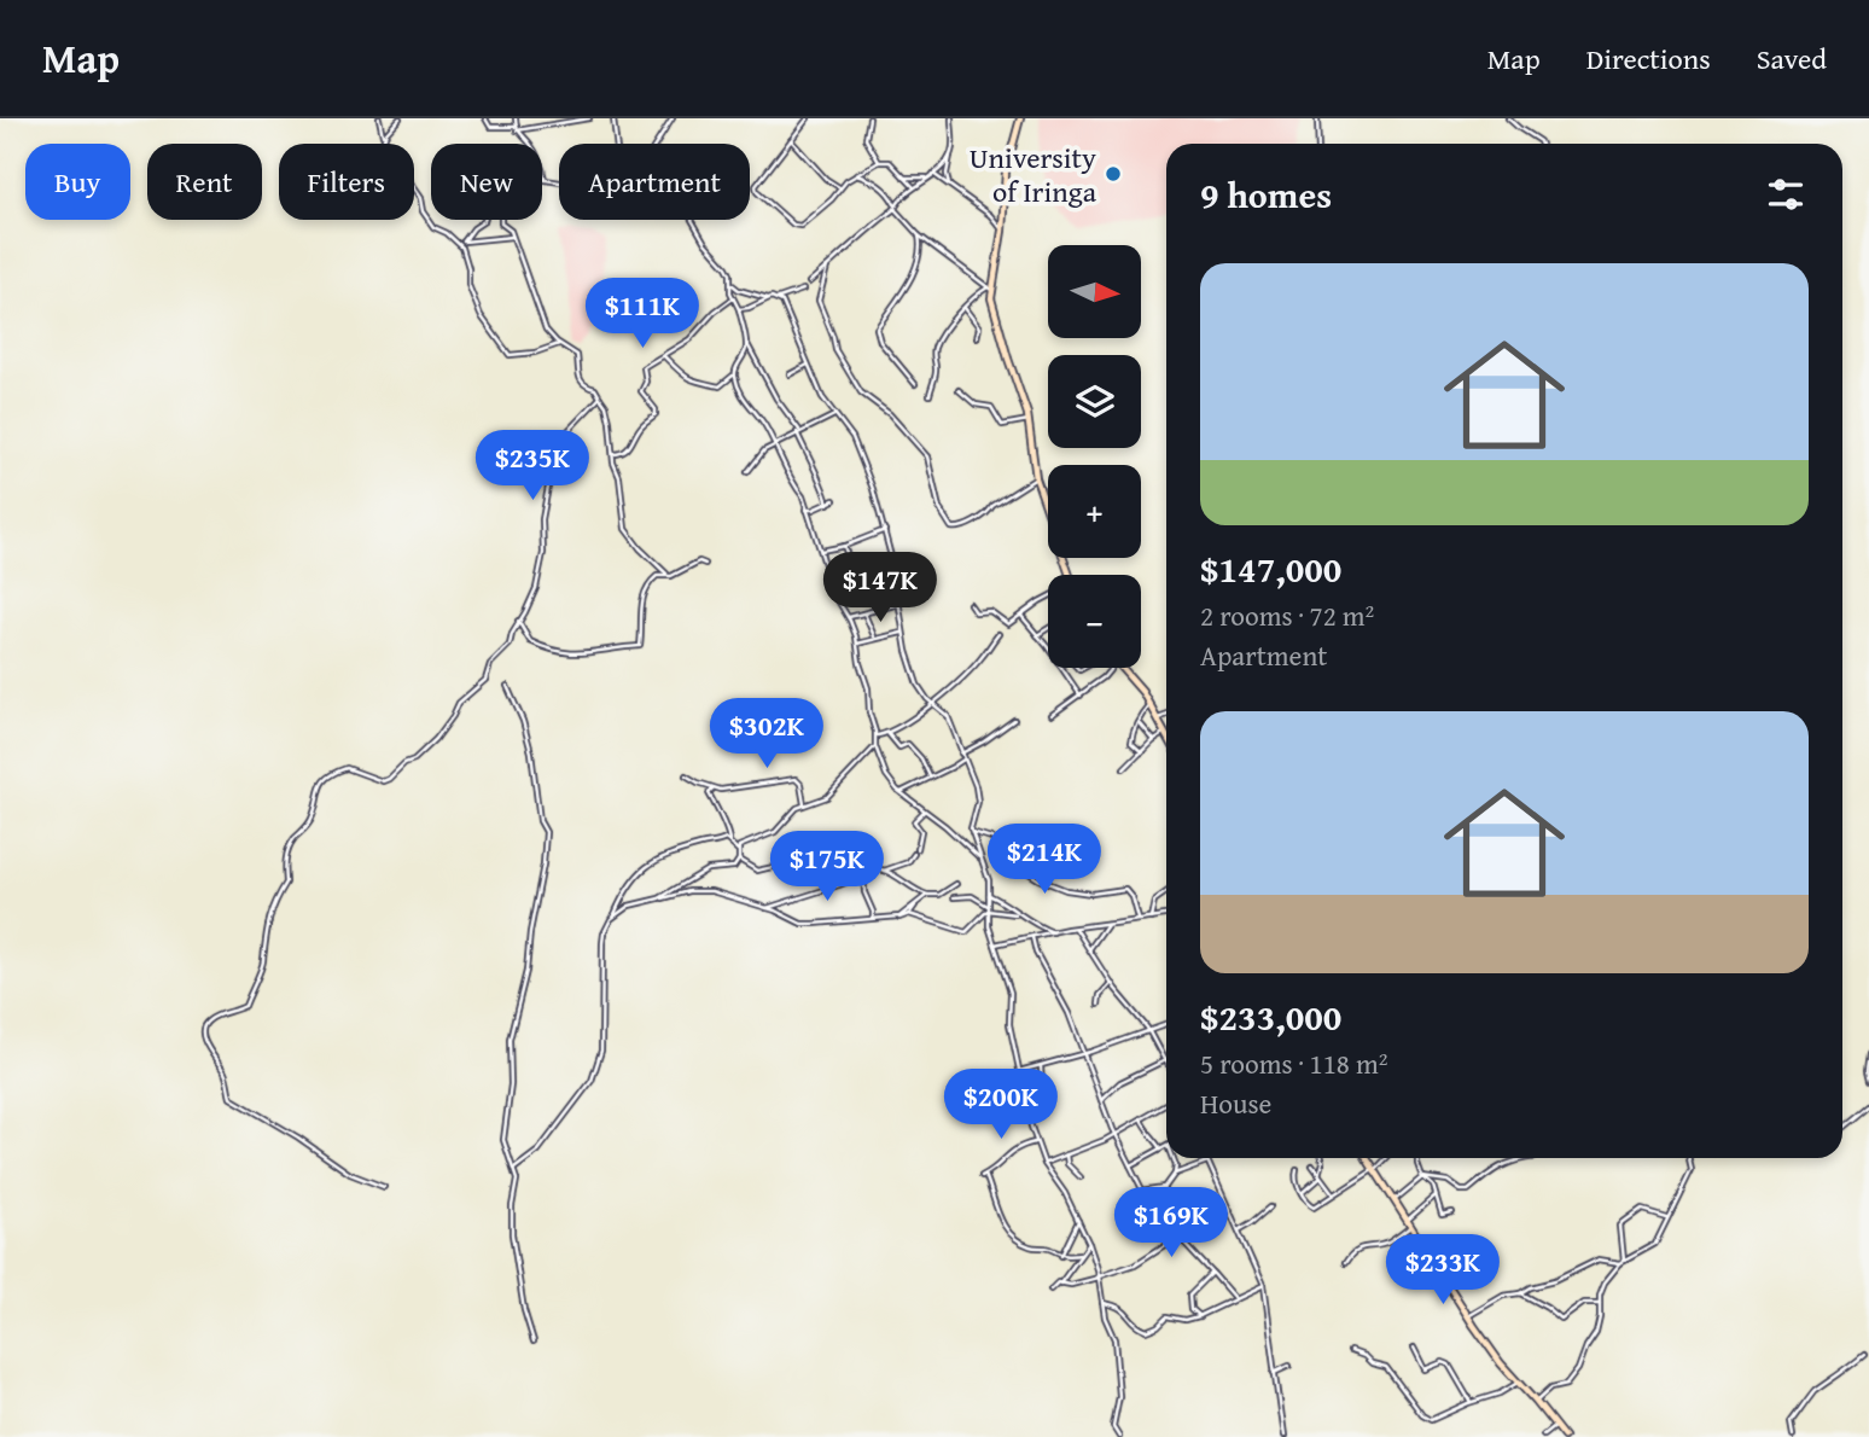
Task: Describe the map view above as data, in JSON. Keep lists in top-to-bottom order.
{
  "places": ["University of Iringa"],
  "north": "right",
  "page": {
    "header": "Map",
    "nav": ["Map", "Directions", "Saved"],
    "chip": [
      "Buy",
      "Rent",
      "Filters",
      "New",
      "Apartment"
    ],
    "heading": "9 homes",
    "map_buttons": ["+", "−"],
    "list": [
      {
        "name": "$147,000",
        "note": "2 rooms · 72 m² · Apartment"
      },
      {
        "name": "$233,000",
        "note": "5 rooms · 118 m² · House"
      }
    ],
    "price": [
      "$111K",
      "$235K",
      "$147K",
      "$302K",
      "$214K",
      "$175K",
      "$200K",
      "$169K",
      "$233K"
    ]
  }
}
